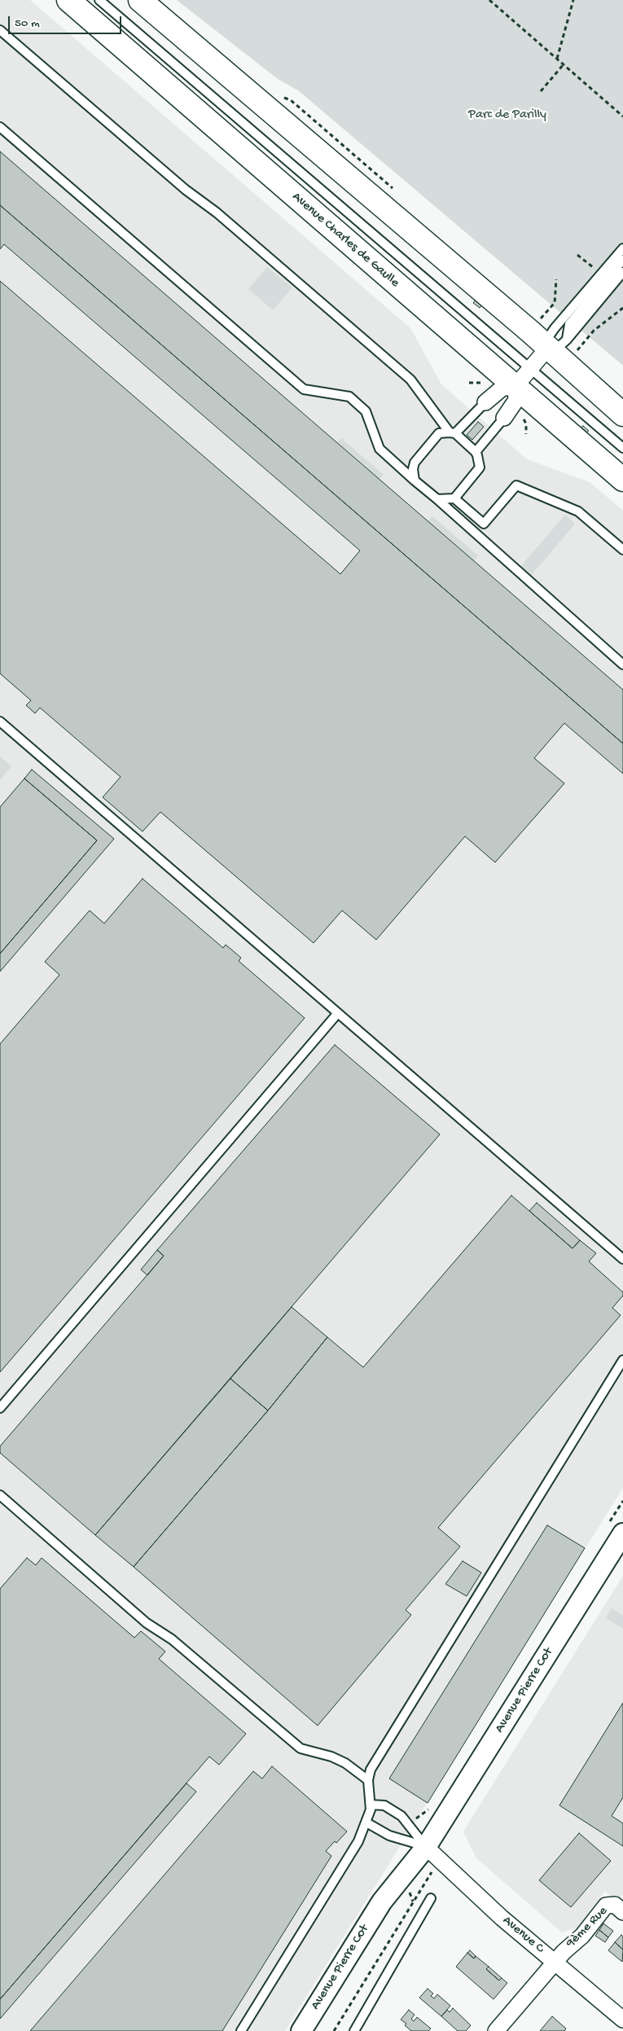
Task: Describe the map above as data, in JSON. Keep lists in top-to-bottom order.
{
  "streets": {
    "main road": ["Avenue Charles de Gaulle"],
    "street": ["Avenue Pierre Cot", "9ème Rue", "Avenue C"]
  },
  "crossings": [
    ["Avenue Pierre Cot", "Avenue C"],
    ["9ème Rue", "Avenue C"]
  ],
  "parks": ["Parc de Parilly"],
  "scale_bar": "50 m"
}
